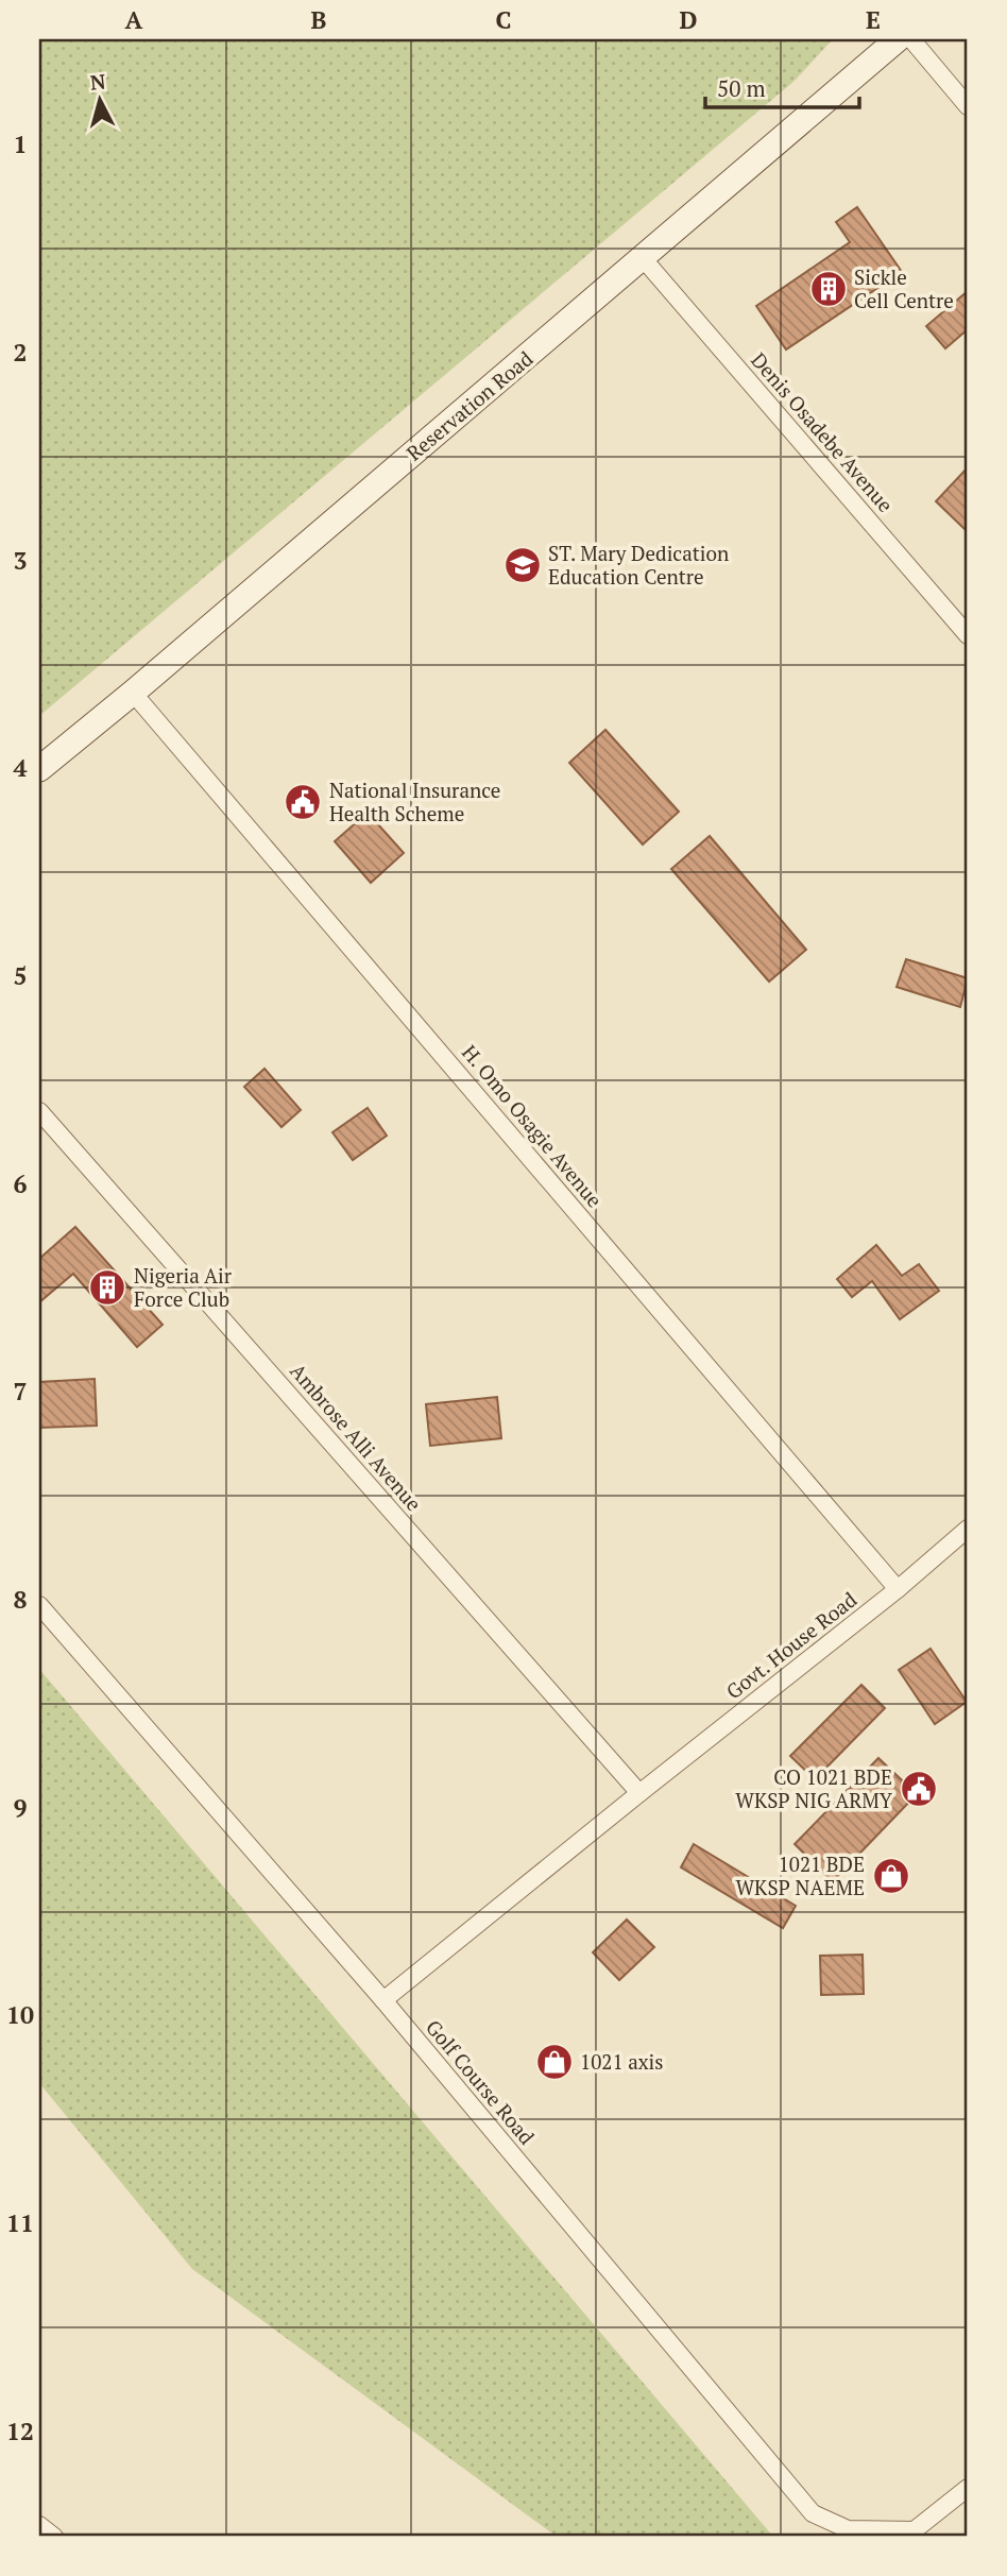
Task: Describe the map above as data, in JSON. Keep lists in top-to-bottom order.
{
  "streets": {
    "street": [
      "Reservation Road",
      "Denis Osadebe Avenue",
      "H. Omo Osagie Avenue",
      "Ambrose Alli Avenue",
      "Govt. House Road",
      "Golf Course Road"
    ]
  },
  "crossings": [
    ["Reservation Road", "Denis Osadebe Avenue"],
    ["Reservation Road", "H. Omo Osagie Avenue"],
    ["H. Omo Osagie Avenue", "Govt. House Road"],
    ["Ambrose Alli Avenue", "Govt. House Road"],
    ["Govt. House Road", "Golf Course Road"]
  ],
  "places": {
    "building": ["Sickle Cell Centre", "Nigeria Air Force Club"],
    "school or university": ["ST. Mary Dedication Education Centre"],
    "public building": ["National Insurance Health Scheme", "CO 1021 BDE WKSP NIG ARMY"],
    "shop": ["1021 BDE WKSP NAEME", "1021 axis"]
  },
  "scale_bar": "50 m",
  "north": "top",
  "grid": {
    "columns": [
      "A",
      "B",
      "C",
      "D",
      "E"
    ],
    "rows": [
      "1",
      "2",
      "3",
      "4",
      "5",
      "6",
      "7",
      "8",
      "9",
      "10",
      "11",
      "12"
    ]
  }
}
